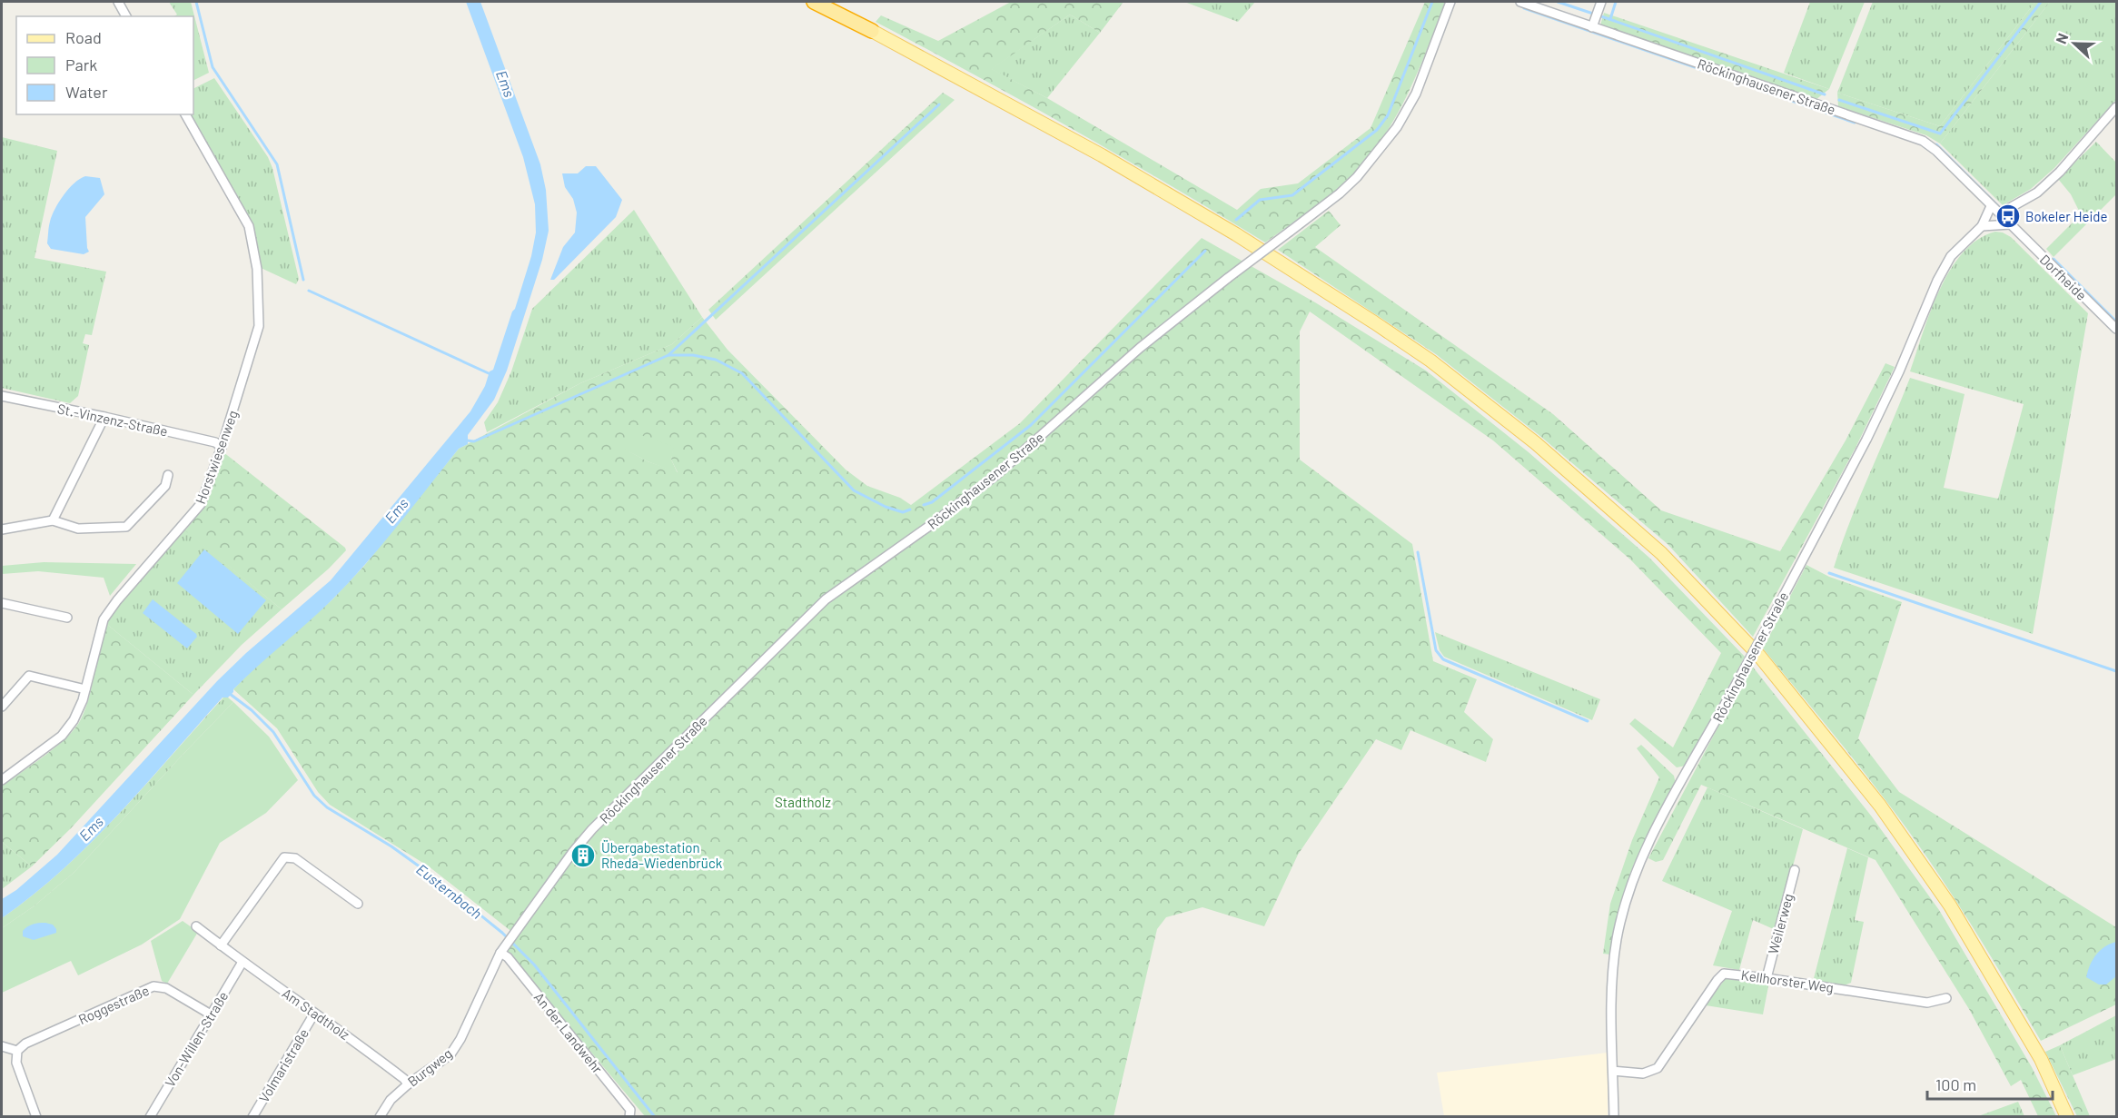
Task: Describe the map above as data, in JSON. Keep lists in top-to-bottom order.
{
  "streets": {
    "street": [
      "Röckinghausener Straße",
      "Dorfheide",
      "St.-Vinzenz-Straße",
      "Horstwiesenweg",
      "Weilerweg",
      "Kellhorster Weg",
      "Roggestraße",
      "Am Stadtholz",
      "An der Landwehr",
      "Von-Willen-Straße",
      "Volmaristraße",
      "Burgweg"
    ]
  },
  "crossings": [
    ["Röckinghausener Straße", "Dorfheide"],
    ["Röckinghausener Straße", "Kellhorster Weg"],
    ["Röckinghausener Straße", "An der Landwehr"],
    ["Röckinghausener Straße", "Burgweg"],
    ["St.-Vinzenz-Straße", "Horstwiesenweg"],
    ["Weilerweg", "Kellhorster Weg"],
    ["Roggestraße", "Von-Willen-Straße"],
    ["Am Stadtholz", "Von-Willen-Straße"],
    ["Am Stadtholz", "Volmaristraße"],
    ["Am Stadtholz", "Burgweg"],
    ["An der Landwehr", "Burgweg"]
  ],
  "water": ["Ems", "Eusternbach"],
  "parks": ["Stadtholz"],
  "places": {
    "bus stop": ["Bokeler Heide"],
    "building": ["Übergabestation Rheda-Wiedenbrück"]
  },
  "legend": ["Road", "Park", "Water"],
  "scale_bar": "100 m",
  "north": "left"
}
